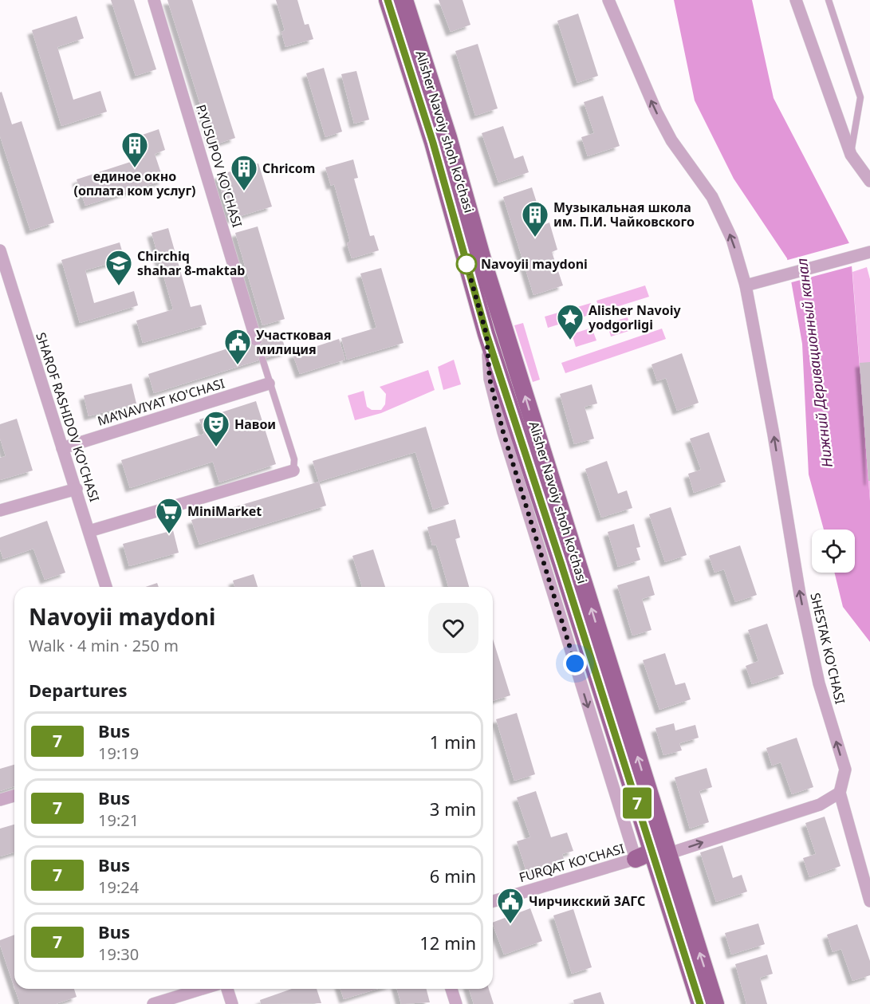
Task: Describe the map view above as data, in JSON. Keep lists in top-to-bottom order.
{
  "streets": {
    "main road": ["Alisher Navoiy shoh koʻchasi"],
    "street": [
      "P.YUSUPOV KO'CHASI",
      "MA’NAVIYAT KO'CHASI",
      "SHAROF RASHIDOV KO'CHASI",
      "SHESTAK KO'CHASI",
      "FURQAT KO'CHASI"
    ]
  },
  "crossings": [
    ["Alisher Navoiy shoh koʻchasi", "FURQAT KO'CHASI"],
    ["MA’NAVIYAT KO'CHASI", "SHAROF RASHIDOV KO'CHASI"]
  ],
  "one_way": ["SHESTAK KO'CHASI"],
  "water": ["Нижний Деривационный канал"],
  "places": {
    "building": ["единое окно (оплата ком услуг)", "Chricom", "Музыкальная школа им. П.И. Чайковского"],
    "other": ["Navoyii maydoni"],
    "school or university": ["Chirchiq shahar 8-maktab"],
    "place": ["Alisher Navoiy yodgorligi"],
    "public building": ["Участковая милиция", "Чирчикский ЗАГС"],
    "theatre": ["Навои"],
    "supermarket": ["MiniMarket"]
  },
  "lines": ["bus line 7"],
  "page": {
    "on_map": "7",
    "heading": [
      ["Navoyii maydoni", "Walk · 4 min · 250 m"],
      "Departures"
    ],
    "list": [
      {
        "mark": "7",
        "name": "Bus",
        "note": "19:19",
        "value": "1 min"
      },
      {
        "mark": "7",
        "name": "Bus",
        "note": "19:21",
        "value": "3 min"
      },
      {
        "mark": "7",
        "name": "Bus",
        "note": "19:24",
        "value": "6 min"
      },
      {
        "mark": "7",
        "name": "Bus",
        "note": "19:30",
        "value": "12 min"
      }
    ]
  }
}
